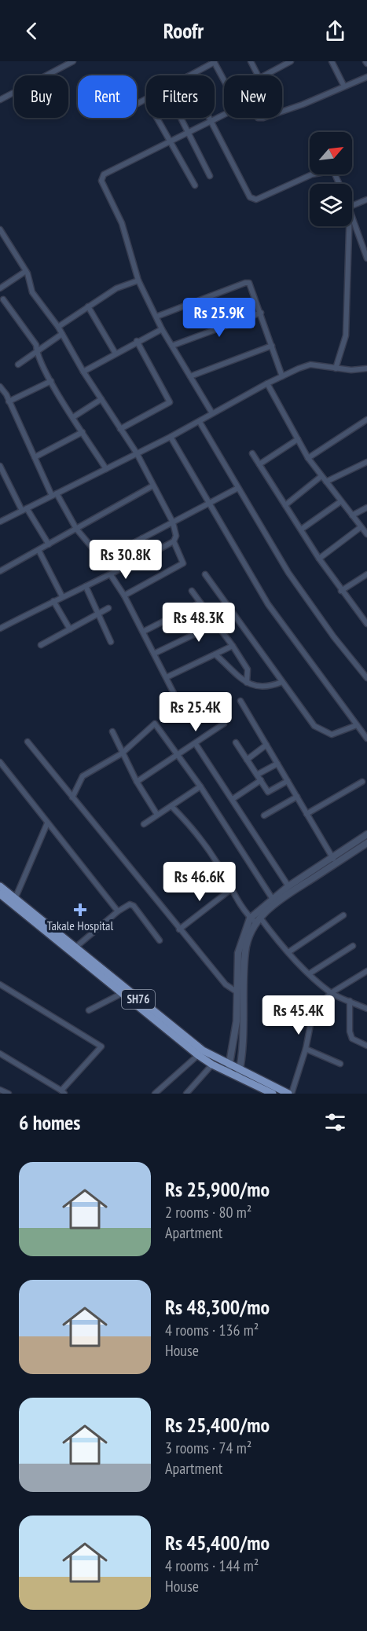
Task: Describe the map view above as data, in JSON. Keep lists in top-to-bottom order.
{
  "streets": {
    "main road": ["SH76"]
  },
  "places": {
    "health": ["Takale Hospital"]
  },
  "north": "top right",
  "page": {
    "header": "Roofr",
    "chip": [
      "Buy",
      "Rent",
      "Filters",
      "New"
    ],
    "price": [
      "Rs 25.9K",
      "Rs 30.8K",
      "Rs 48.3K",
      "Rs 25.4K",
      "Rs 46.6K",
      "Rs 45.4K"
    ],
    "heading": "6 homes",
    "list": [
      {
        "name": "Rs 25,900/mo",
        "note": "2 rooms · 80 m² · Apartment"
      },
      {
        "name": "Rs 48,300/mo",
        "note": "4 rooms · 136 m² · House"
      },
      {
        "name": "Rs 25,400/mo",
        "note": "3 rooms · 74 m² · Apartment"
      },
      {
        "name": "Rs 45,400/mo",
        "note": "4 rooms · 144 m² · House"
      }
    ]
  }
}
